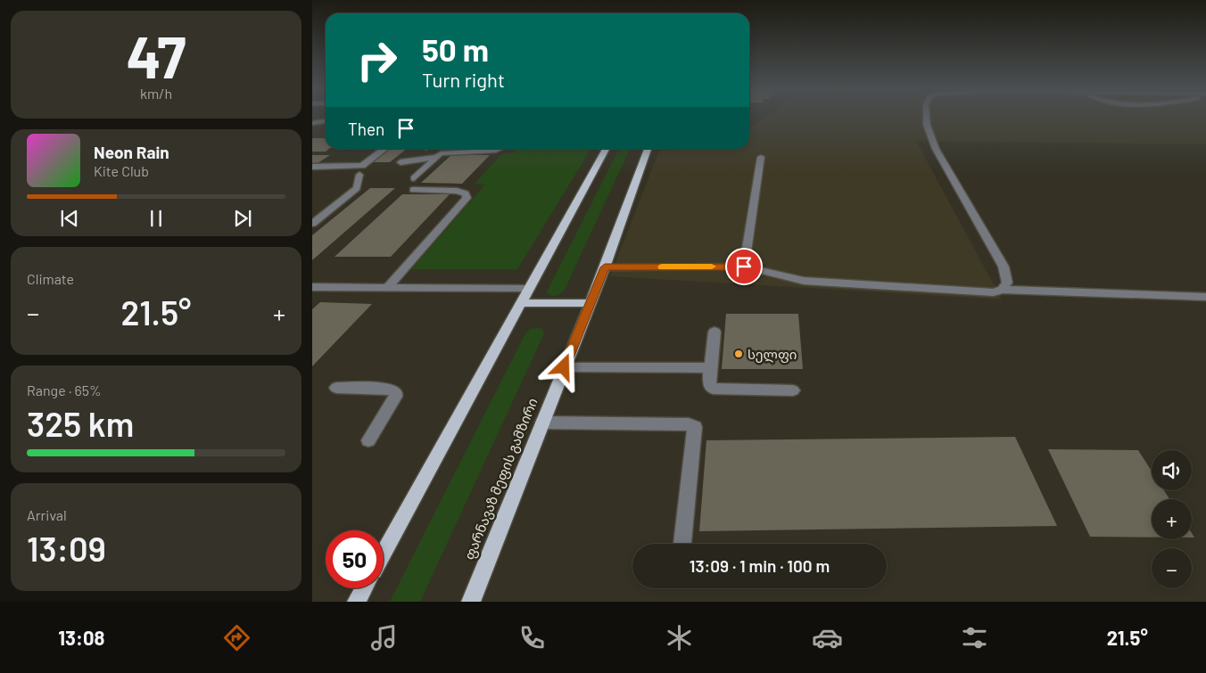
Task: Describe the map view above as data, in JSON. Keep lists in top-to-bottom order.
{
  "streets": {
    "main road": ["ფარნავაზ მეფის გამზირი"]
  },
  "places": ["სელფი"],
  "page": {
    "tile": [
      ["47", "km/h"],
      "Climate",
      ["Range · 65%", "325 km"],
      ["Arrival", "13:09"]
    ],
    "turn": ["50 m", "Turn right"],
    "then": "Then",
    "song": ["Neon Rain", "Kite Club"],
    "heat": ["−", "21.5°", "+"],
    "map_buttons": ["+", "−"],
    "limit": "50",
    "trip": "13:09 · 1 min · 100 m",
    "tabs": ["13:08", "21.5°"]
  }
}
